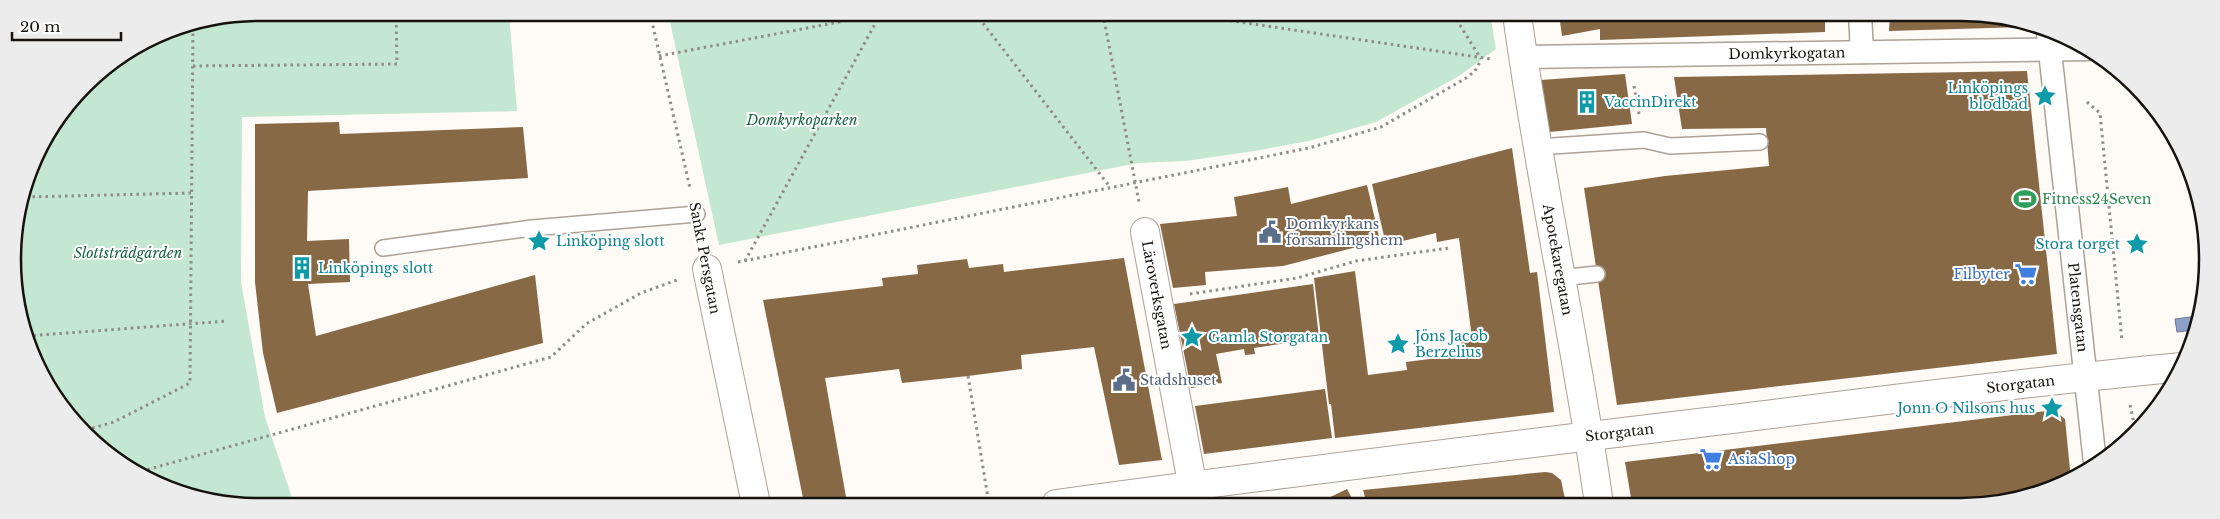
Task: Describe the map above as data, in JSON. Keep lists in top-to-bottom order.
{
  "streets": {
    "street": [
      "Domkyrkogatan",
      "Sankt Persgatan",
      "Apotekaregatan",
      "Läroverksgatan",
      "Platensgatan",
      "Storgatan"
    ]
  },
  "crossings": [
    ["Domkyrkogatan", "Apotekaregatan"],
    ["Domkyrkogatan", "Platensgatan"],
    ["Apotekaregatan", "Storgatan"],
    ["Läroverksgatan", "Storgatan"],
    ["Platensgatan", "Storgatan"]
  ],
  "parks": ["Domkyrkoparken", "Slottsträdgården"],
  "places": {
    "place": [
      "Linköpings blodbad",
      "Linköping slott",
      "Stora torget",
      "Gamla Storgatan",
      "Jöns Jacob Berzelius",
      "Jonn O Nilsons hus"
    ],
    "building": ["VaccinDirekt", "Linköpings slott"],
    "sports": ["Fitness24Seven"],
    "public building": ["Domkyrkans församlingshem", "Stadshuset"],
    "supermarket": ["Filbyter", "AsiaShop"]
  },
  "scale_bar": "20 m"
}
